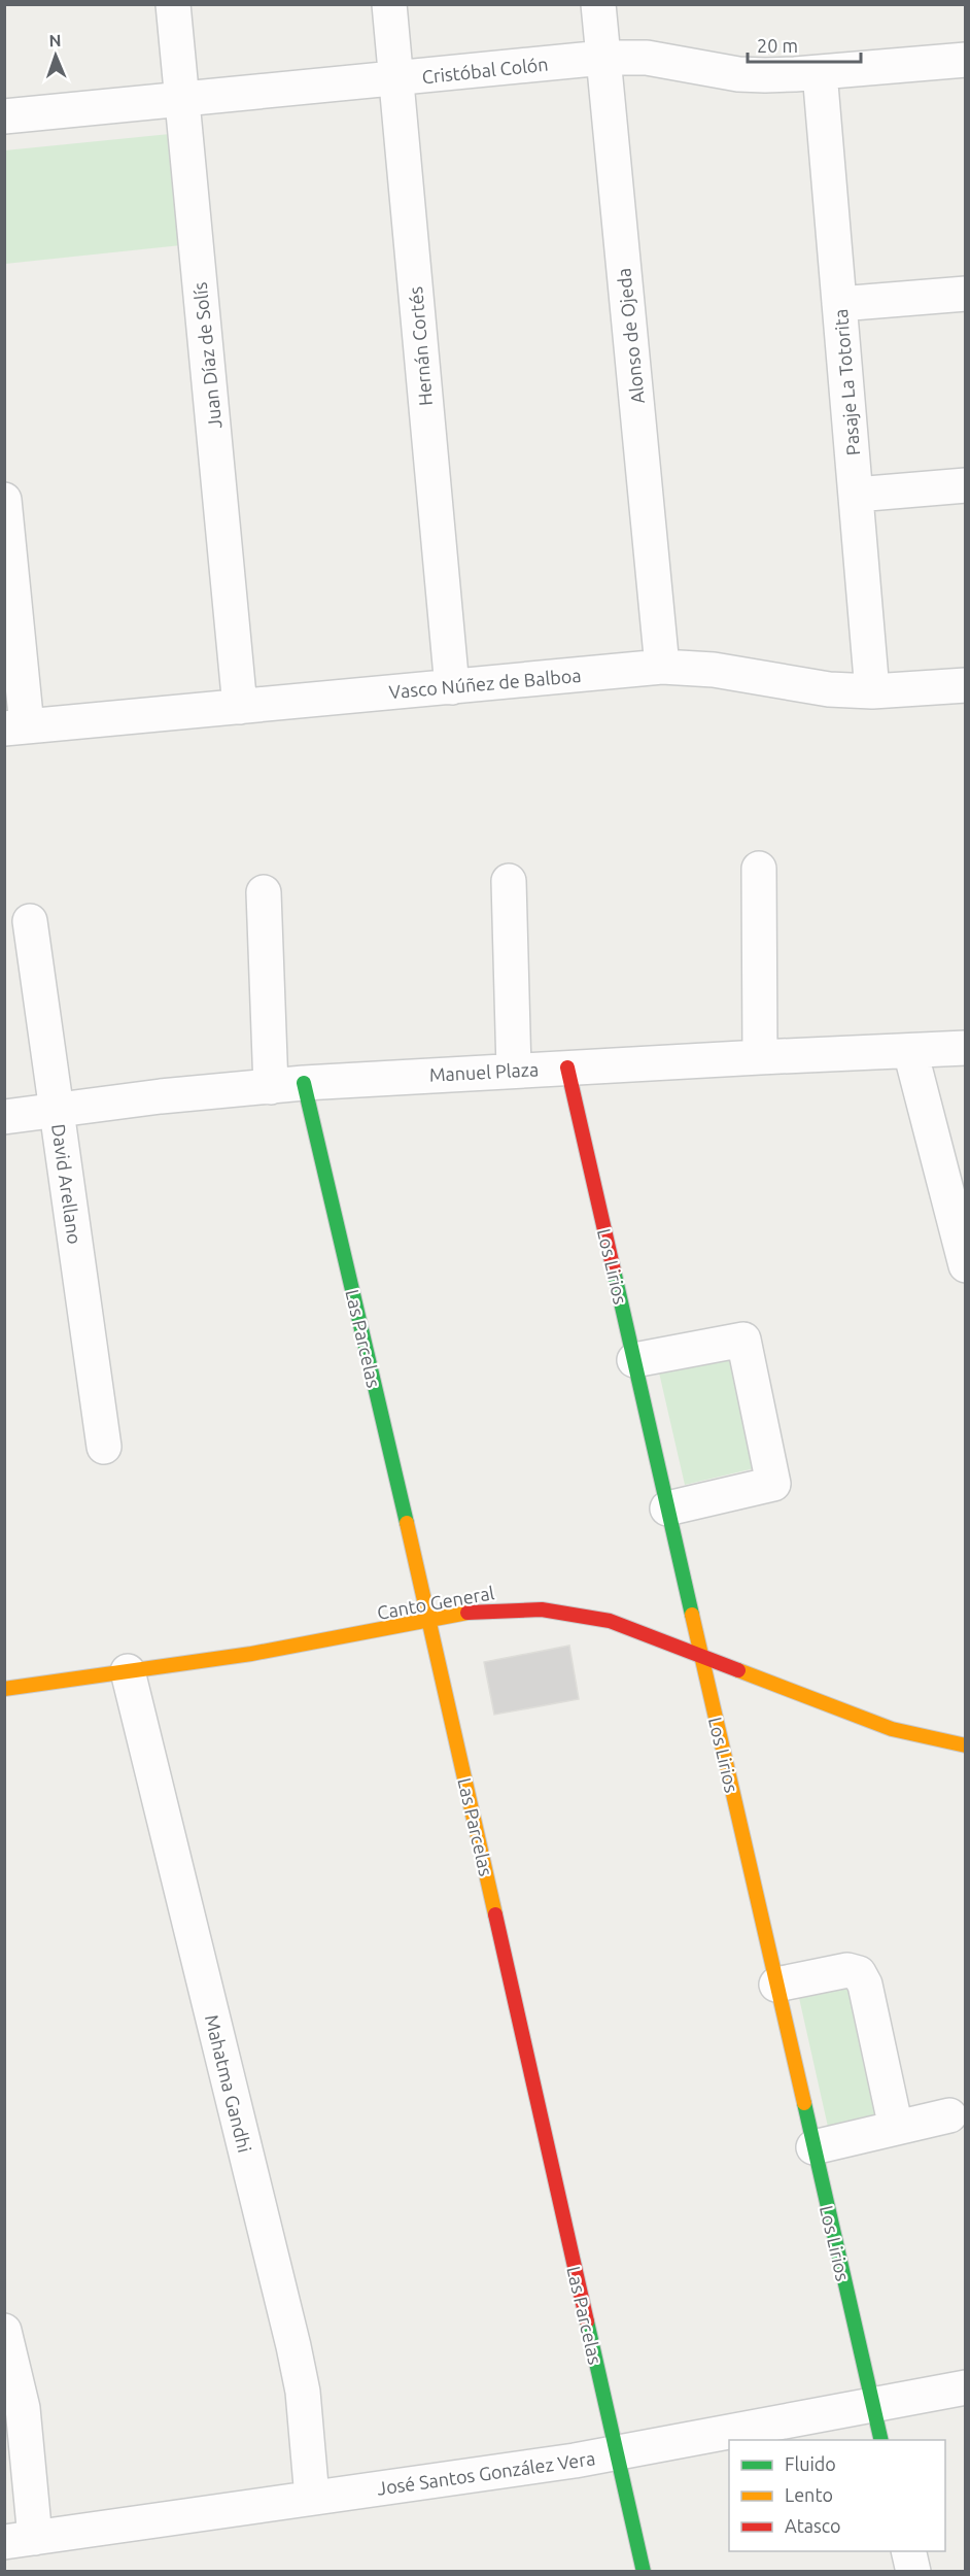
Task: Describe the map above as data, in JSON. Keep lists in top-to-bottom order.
{
  "streets": {
    "street": [
      "Cristóbal Colón",
      "Alonso de Ojeda",
      "Hernán Cortés",
      "Juan Díaz de Solís",
      "Pasaje La Totorita",
      "Vasco Núñez de Balboa",
      "Manuel Plaza",
      "David Arellano",
      "Los Lirios",
      "Las Parcelas",
      "Canto General",
      "Mahatma Gandhi",
      "José Santos González Vera"
    ]
  },
  "crossings": [
    ["Cristóbal Colón", "Alonso de Ojeda"],
    ["Cristóbal Colón", "Hernán Cortés"],
    ["Cristóbal Colón", "Juan Díaz de Solís"],
    ["Cristóbal Colón", "Pasaje La Totorita"],
    ["Alonso de Ojeda", "Vasco Núñez de Balboa"],
    ["Hernán Cortés", "Vasco Núñez de Balboa"],
    ["Juan Díaz de Solís", "Vasco Núñez de Balboa"],
    ["Pasaje La Totorita", "Vasco Núñez de Balboa"],
    ["Manuel Plaza", "David Arellano"],
    ["Manuel Plaza", "Los Lirios"],
    ["Manuel Plaza", "Las Parcelas"],
    ["Los Lirios", "Canto General"],
    ["Los Lirios", "José Santos González Vera"],
    ["Las Parcelas", "Canto General"],
    ["Las Parcelas", "José Santos González Vera"],
    ["Canto General", "Mahatma Gandhi"],
    ["Mahatma Gandhi", "José Santos González Vera"]
  ],
  "legend": ["Fluido", "Lento", "Atasco"],
  "scale_bar": "20 m",
  "north": "top"
}
